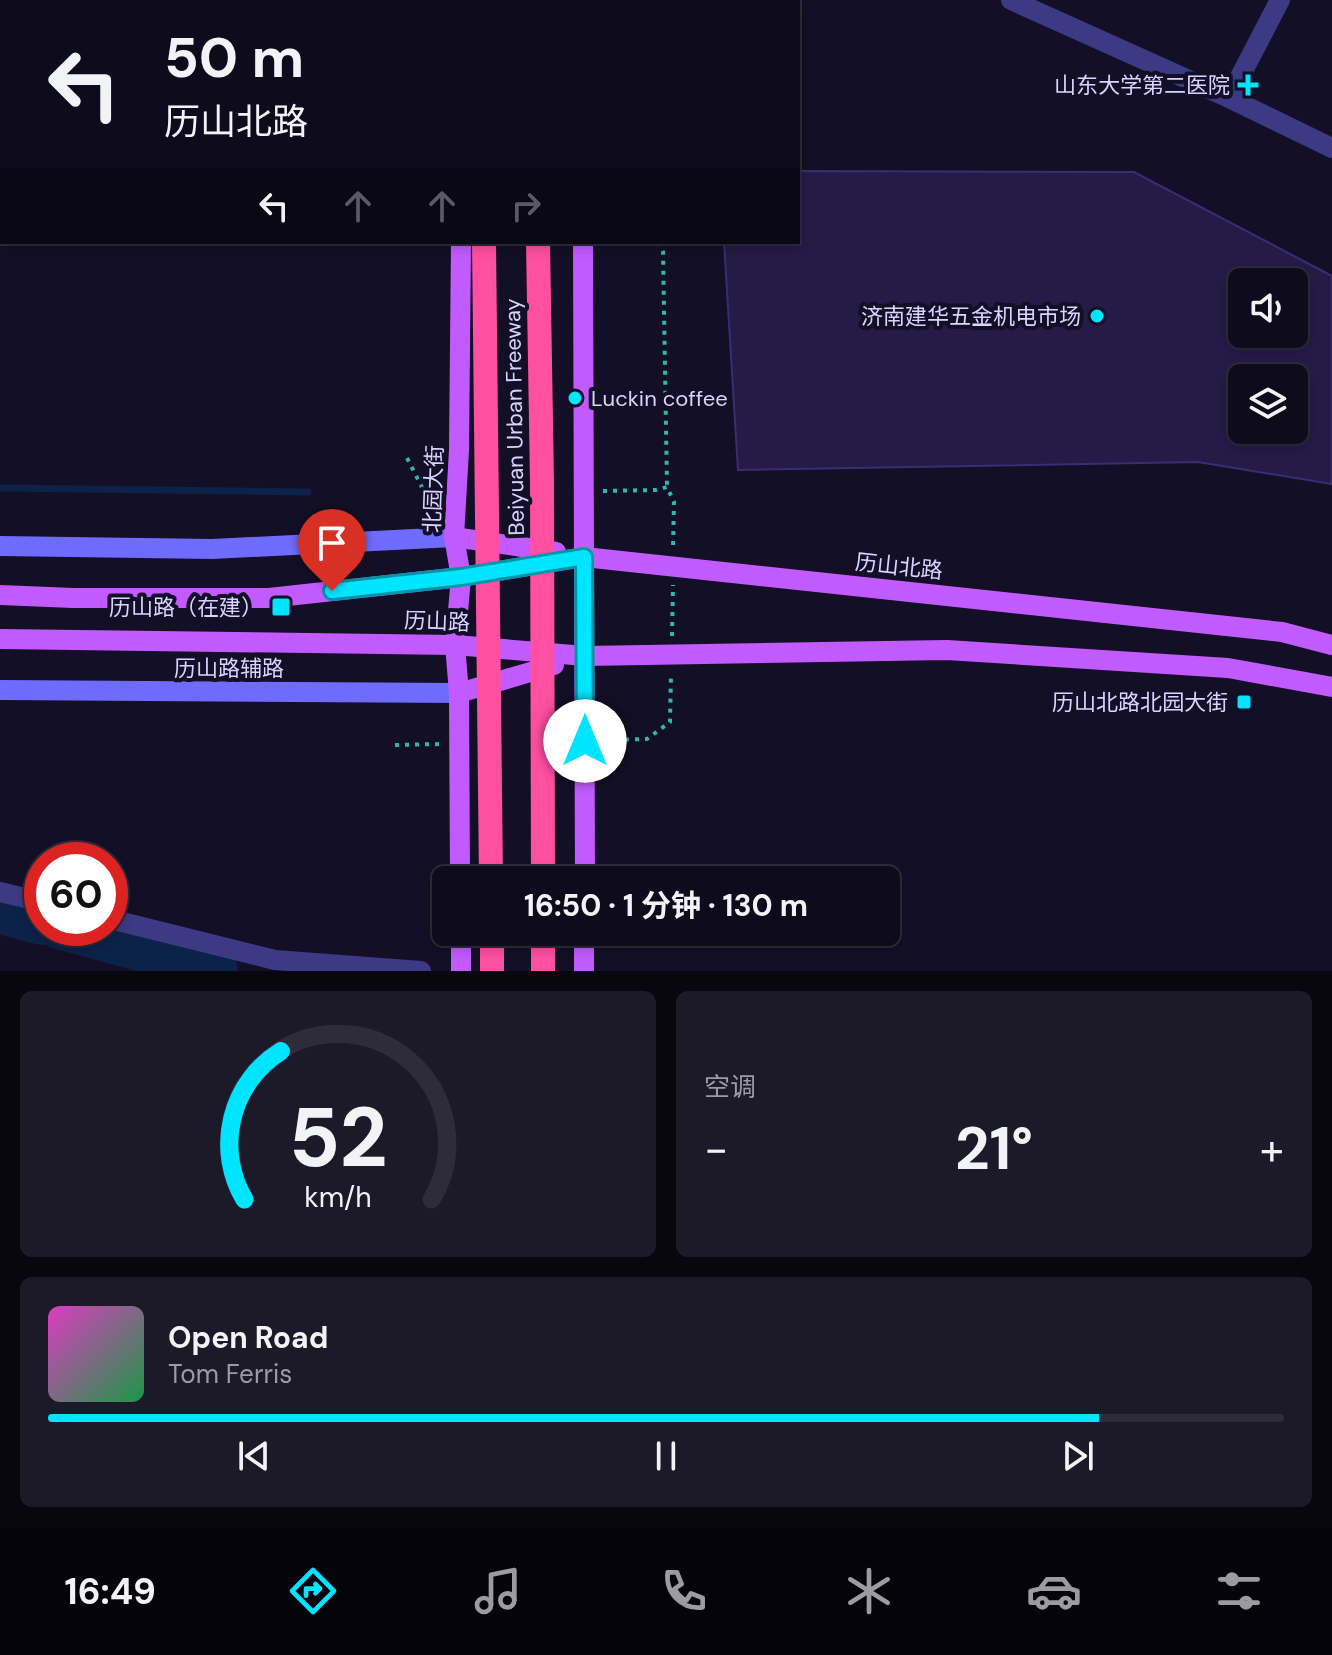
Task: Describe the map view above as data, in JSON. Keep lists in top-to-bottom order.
{
  "streets": {
    "highway": ["Beiyuan Urban Freeway"],
    "main road": ["北园大街", "历山北路", "历山路"],
    "street": ["历山路辅路"]
  },
  "crossings": [
    ["北园大街", "历山北路"],
    ["北园大街", "历山路"],
    ["北园大街", "历山路辅路"],
    ["历山北路", "历山路"]
  ],
  "places": {
    "health": ["山东大学第二医院"],
    "other": ["济南建华五金机电市场", "Luckin coffee"],
    "transit": ["历山路（在建）", "历山北路北园大街"]
  },
  "page": {
    "turn": ["50 m", "历山北路"],
    "limit": "60",
    "trip": "16:50 · 1 分钟 · 130 m",
    "tile": "空调",
    "heat": ["−", "21°", "+"],
    "song": ["Open Road", "Tom Ferris"],
    "tabs": "16:49",
    "gauge": ["52", "km/h"]
  }
}
